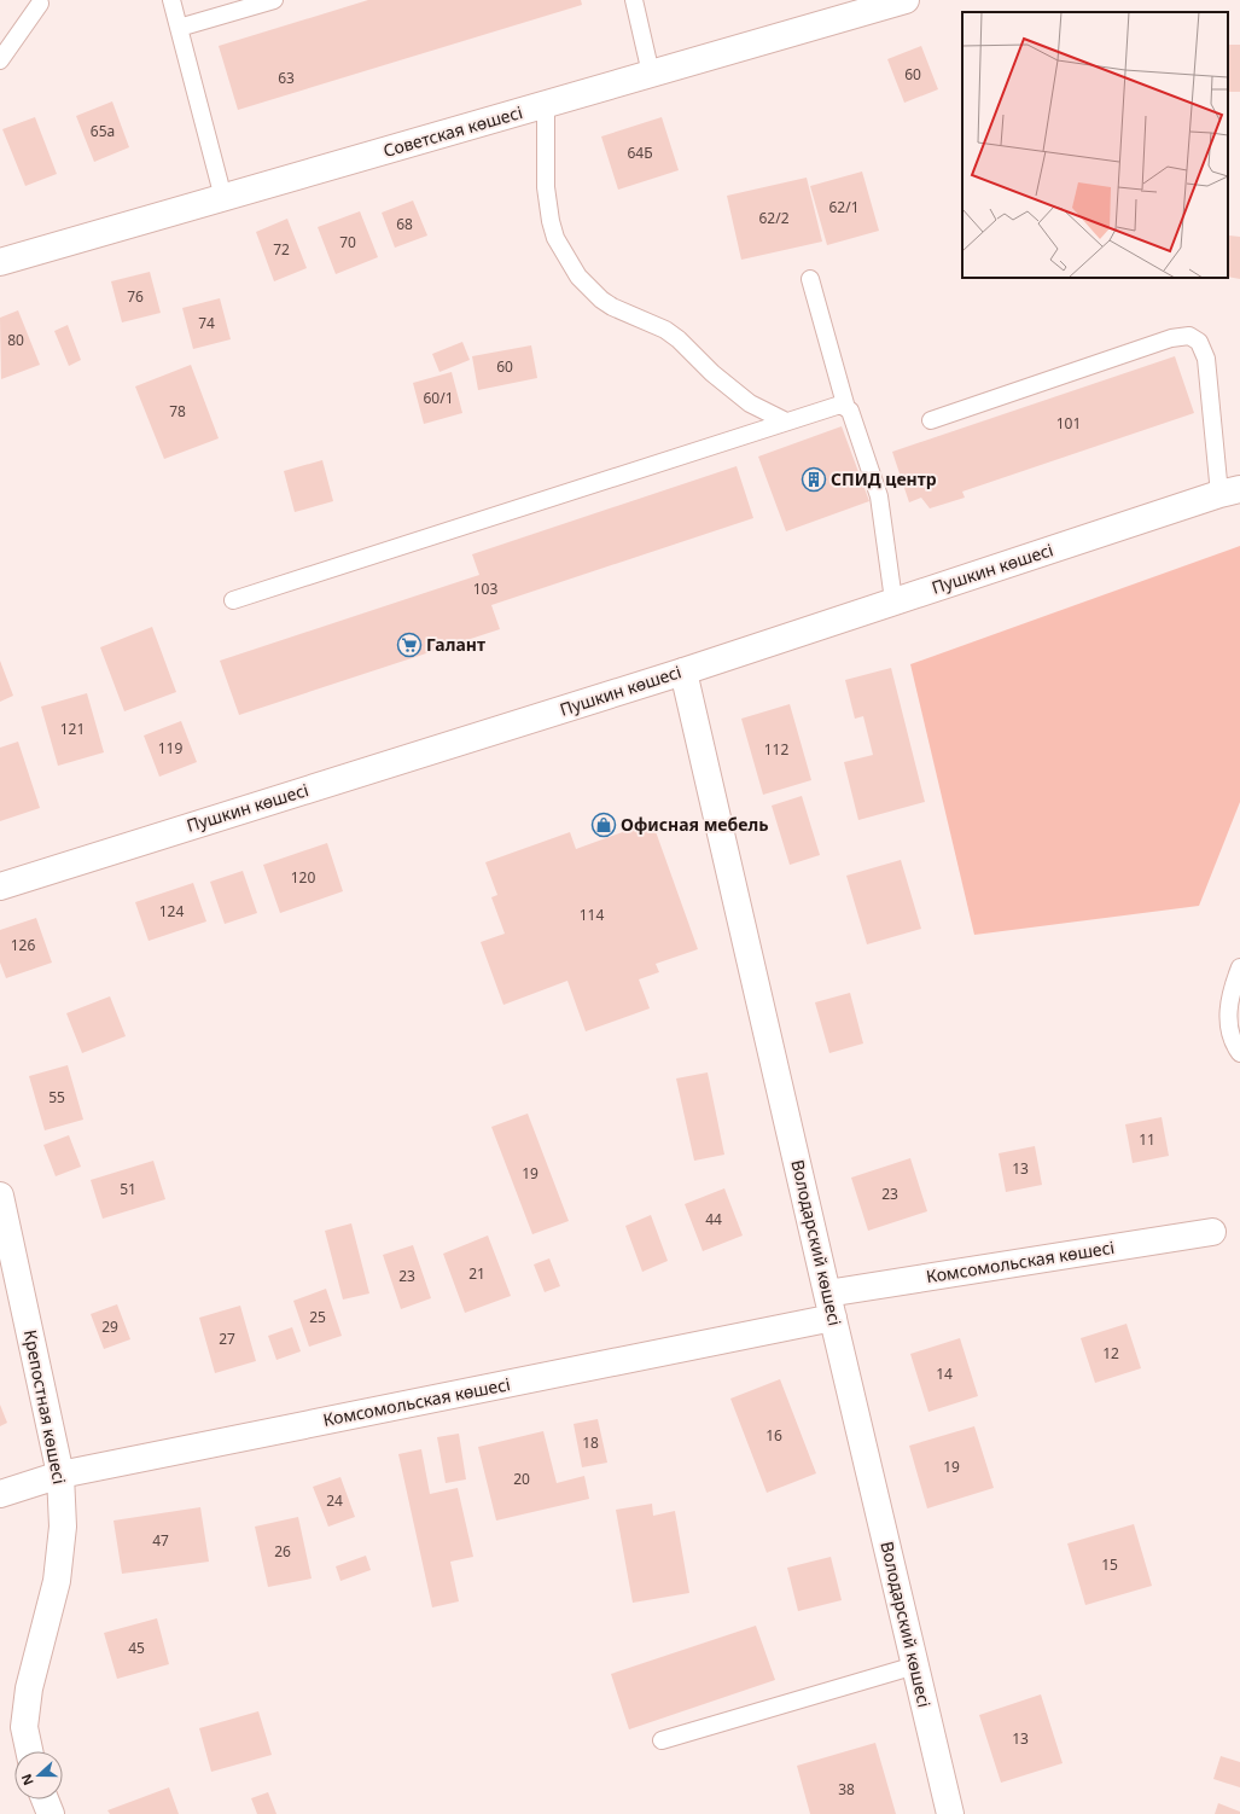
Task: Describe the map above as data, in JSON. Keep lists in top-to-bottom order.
{
  "streets": {
    "street": [
      "Советская көшесі",
      "Пушкин көшесі",
      "Володарский көшесі",
      "Комсомольская көшесі",
      "Крепостная көшесі"
    ]
  },
  "crossings": [
    ["Пушкин көшесі", "Володарский көшесі"],
    ["Володарский көшесі", "Комсомольская көшесі"],
    ["Комсомольская көшесі", "Крепостная көшесі"]
  ],
  "places": {
    "building": ["СПИД центр"],
    "supermarket": ["Галант"],
    "shop": ["Офисная мебель"]
  },
  "house_numbers": [
    "60",
    "63",
    "65а",
    "64Б",
    "62/1",
    "62/2",
    "68",
    "70",
    "72",
    "76",
    "74",
    "80",
    "60",
    "60/1",
    "78",
    "101",
    "103",
    "121",
    "119",
    "112",
    "120",
    "124",
    "114",
    "126",
    "55",
    "11",
    "13",
    "19",
    "51",
    "23",
    "44",
    "21",
    "23",
    "25",
    "29",
    "27",
    "12",
    "14",
    "16",
    "18",
    "19",
    "20",
    "24",
    "47",
    "26",
    "15",
    "45",
    "13",
    "38"
  ],
  "north": "left"
}
